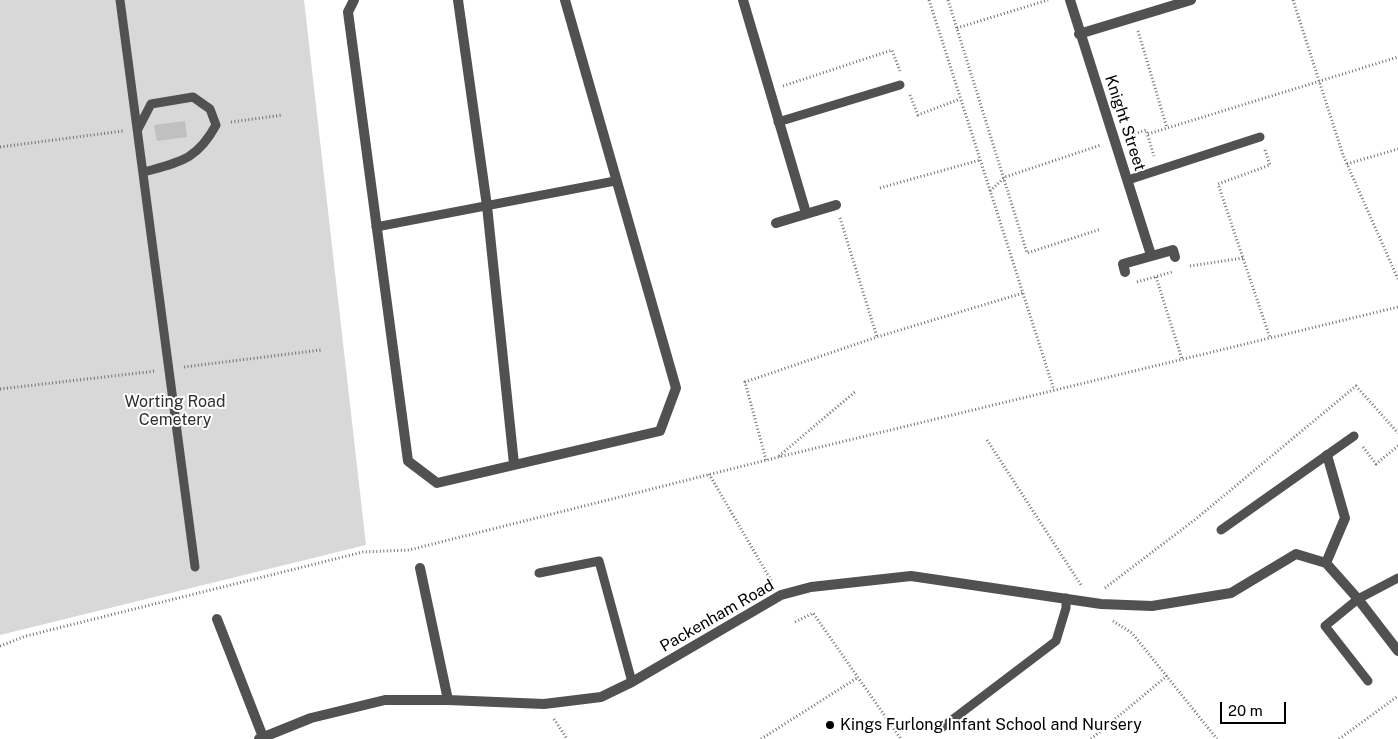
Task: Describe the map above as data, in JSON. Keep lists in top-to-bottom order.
{
  "streets": {
    "street": ["Knight Street", "Packenham Road"]
  },
  "parks": ["Worting Road Cemetery"],
  "places": ["Kings Furlong Infant School and Nursery"],
  "scale_bar": "20 m"
}
